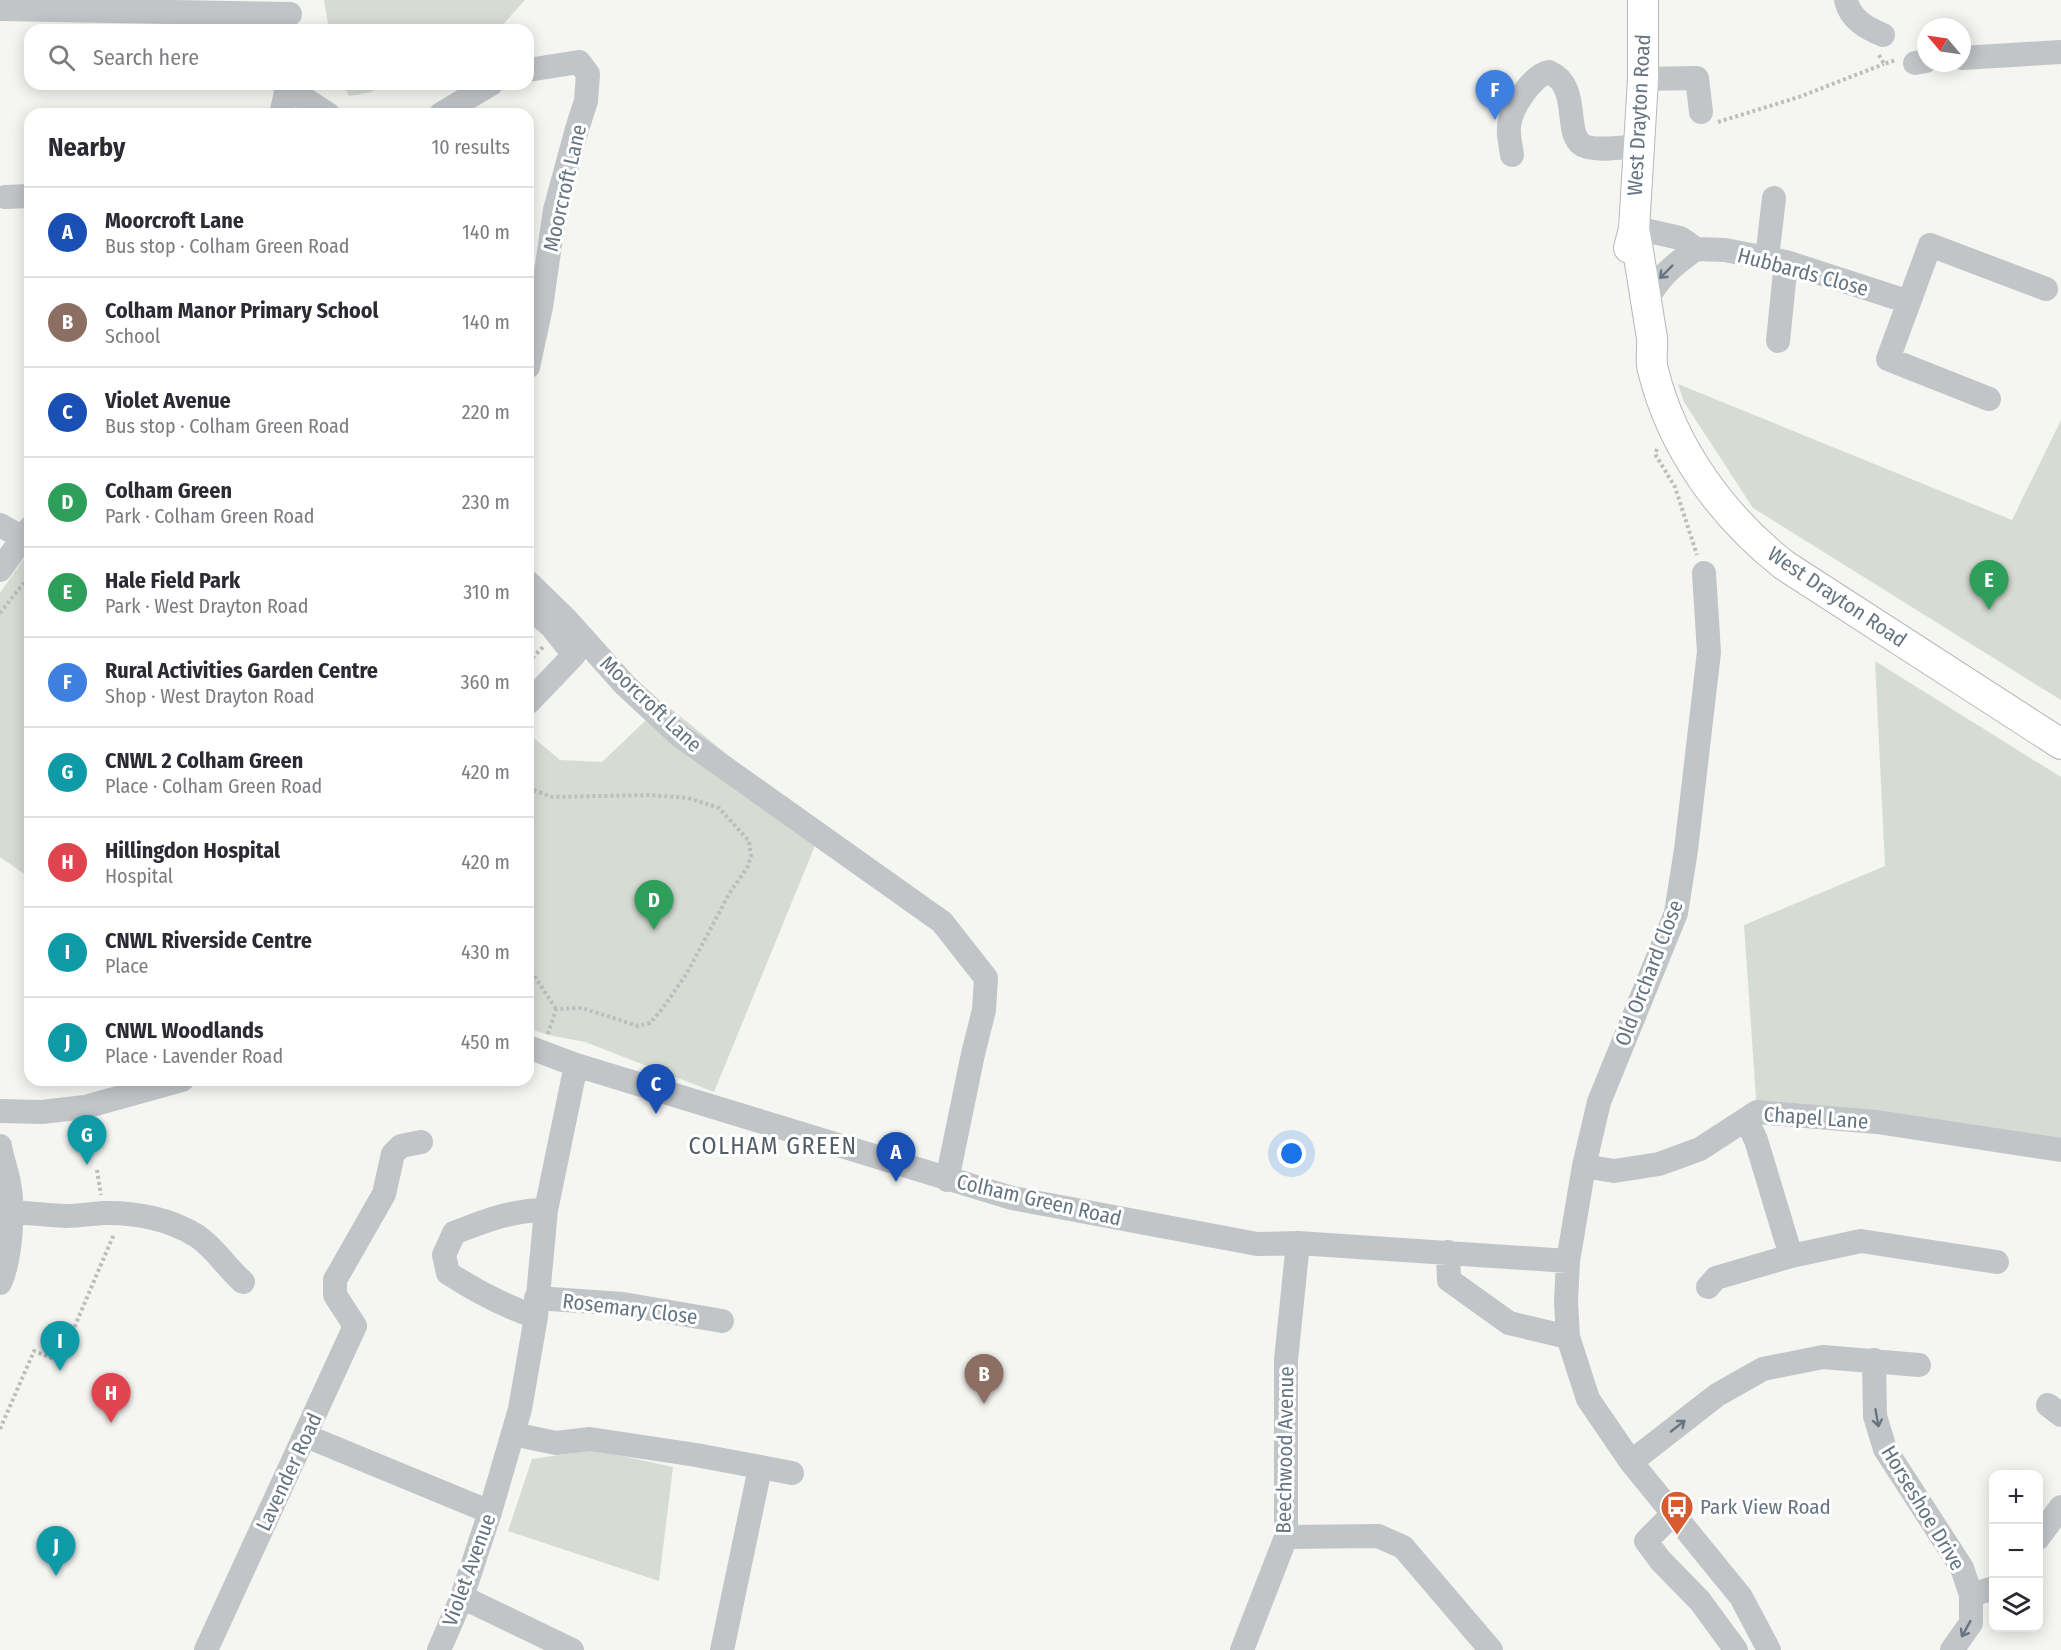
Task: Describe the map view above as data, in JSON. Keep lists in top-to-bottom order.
{
  "streets": {
    "main road": ["West Drayton Road"],
    "street": [
      "Moorcroft Lane",
      "Hubbards Close",
      "Old Orchard Close",
      "Chapel Lane",
      "Colham Green Road",
      "Rosemary Close",
      "Beechwood Avenue",
      "Lavender Road",
      "Horseshoe Drive",
      "Violet Avenue"
    ]
  },
  "crossings": [
    ["West Drayton Road", "Hubbards Close"],
    ["Moorcroft Lane", "Colham Green Road"],
    ["Old Orchard Close", "Chapel Lane"],
    ["Old Orchard Close", "Colham Green Road"],
    ["Colham Green Road", "Beechwood Avenue"],
    ["Colham Green Road", "Violet Avenue"],
    ["Rosemary Close", "Violet Avenue"]
  ],
  "districts": ["COLHAM GREEN"],
  "places": {
    "bus stop": ["Park View Road"]
  },
  "north": "top left",
  "page": {
    "search": "Search here",
    "pins": [
      "F",
      "E",
      "D",
      "C",
      "G",
      "A",
      "I",
      "B",
      "H",
      "J"
    ],
    "heading": ["Nearby", "10 results"],
    "list": [
      {
        "mark": "A",
        "name": "Moorcroft Lane",
        "note": "Bus stop · Colham Green Road",
        "value": "140 m"
      },
      {
        "mark": "B",
        "name": "Colham Manor Primary School",
        "note": "School",
        "value": "140 m"
      },
      {
        "mark": "C",
        "name": "Violet Avenue",
        "note": "Bus stop · Colham Green Road",
        "value": "220 m"
      },
      {
        "mark": "D",
        "name": "Colham Green",
        "note": "Park · Colham Green Road",
        "value": "230 m"
      },
      {
        "mark": "E",
        "name": "Hale Field Park",
        "note": "Park · West Drayton Road",
        "value": "310 m"
      },
      {
        "mark": "F",
        "name": "Rural Activities Garden Centre",
        "note": "Shop · West Drayton Road",
        "value": "360 m"
      },
      {
        "mark": "G",
        "name": "CNWL 2 Colham Green",
        "note": "Place · Colham Green Road",
        "value": "420 m"
      },
      {
        "mark": "H",
        "name": "Hillingdon Hospital",
        "note": "Hospital",
        "value": "420 m"
      },
      {
        "mark": "I",
        "name": "CNWL Riverside Centre",
        "note": "Place",
        "value": "430 m"
      },
      {
        "mark": "J",
        "name": "CNWL Woodlands",
        "note": "Place · Lavender Road",
        "value": "450 m"
      }
    ],
    "map_buttons": ["+", "−"]
  }
}
